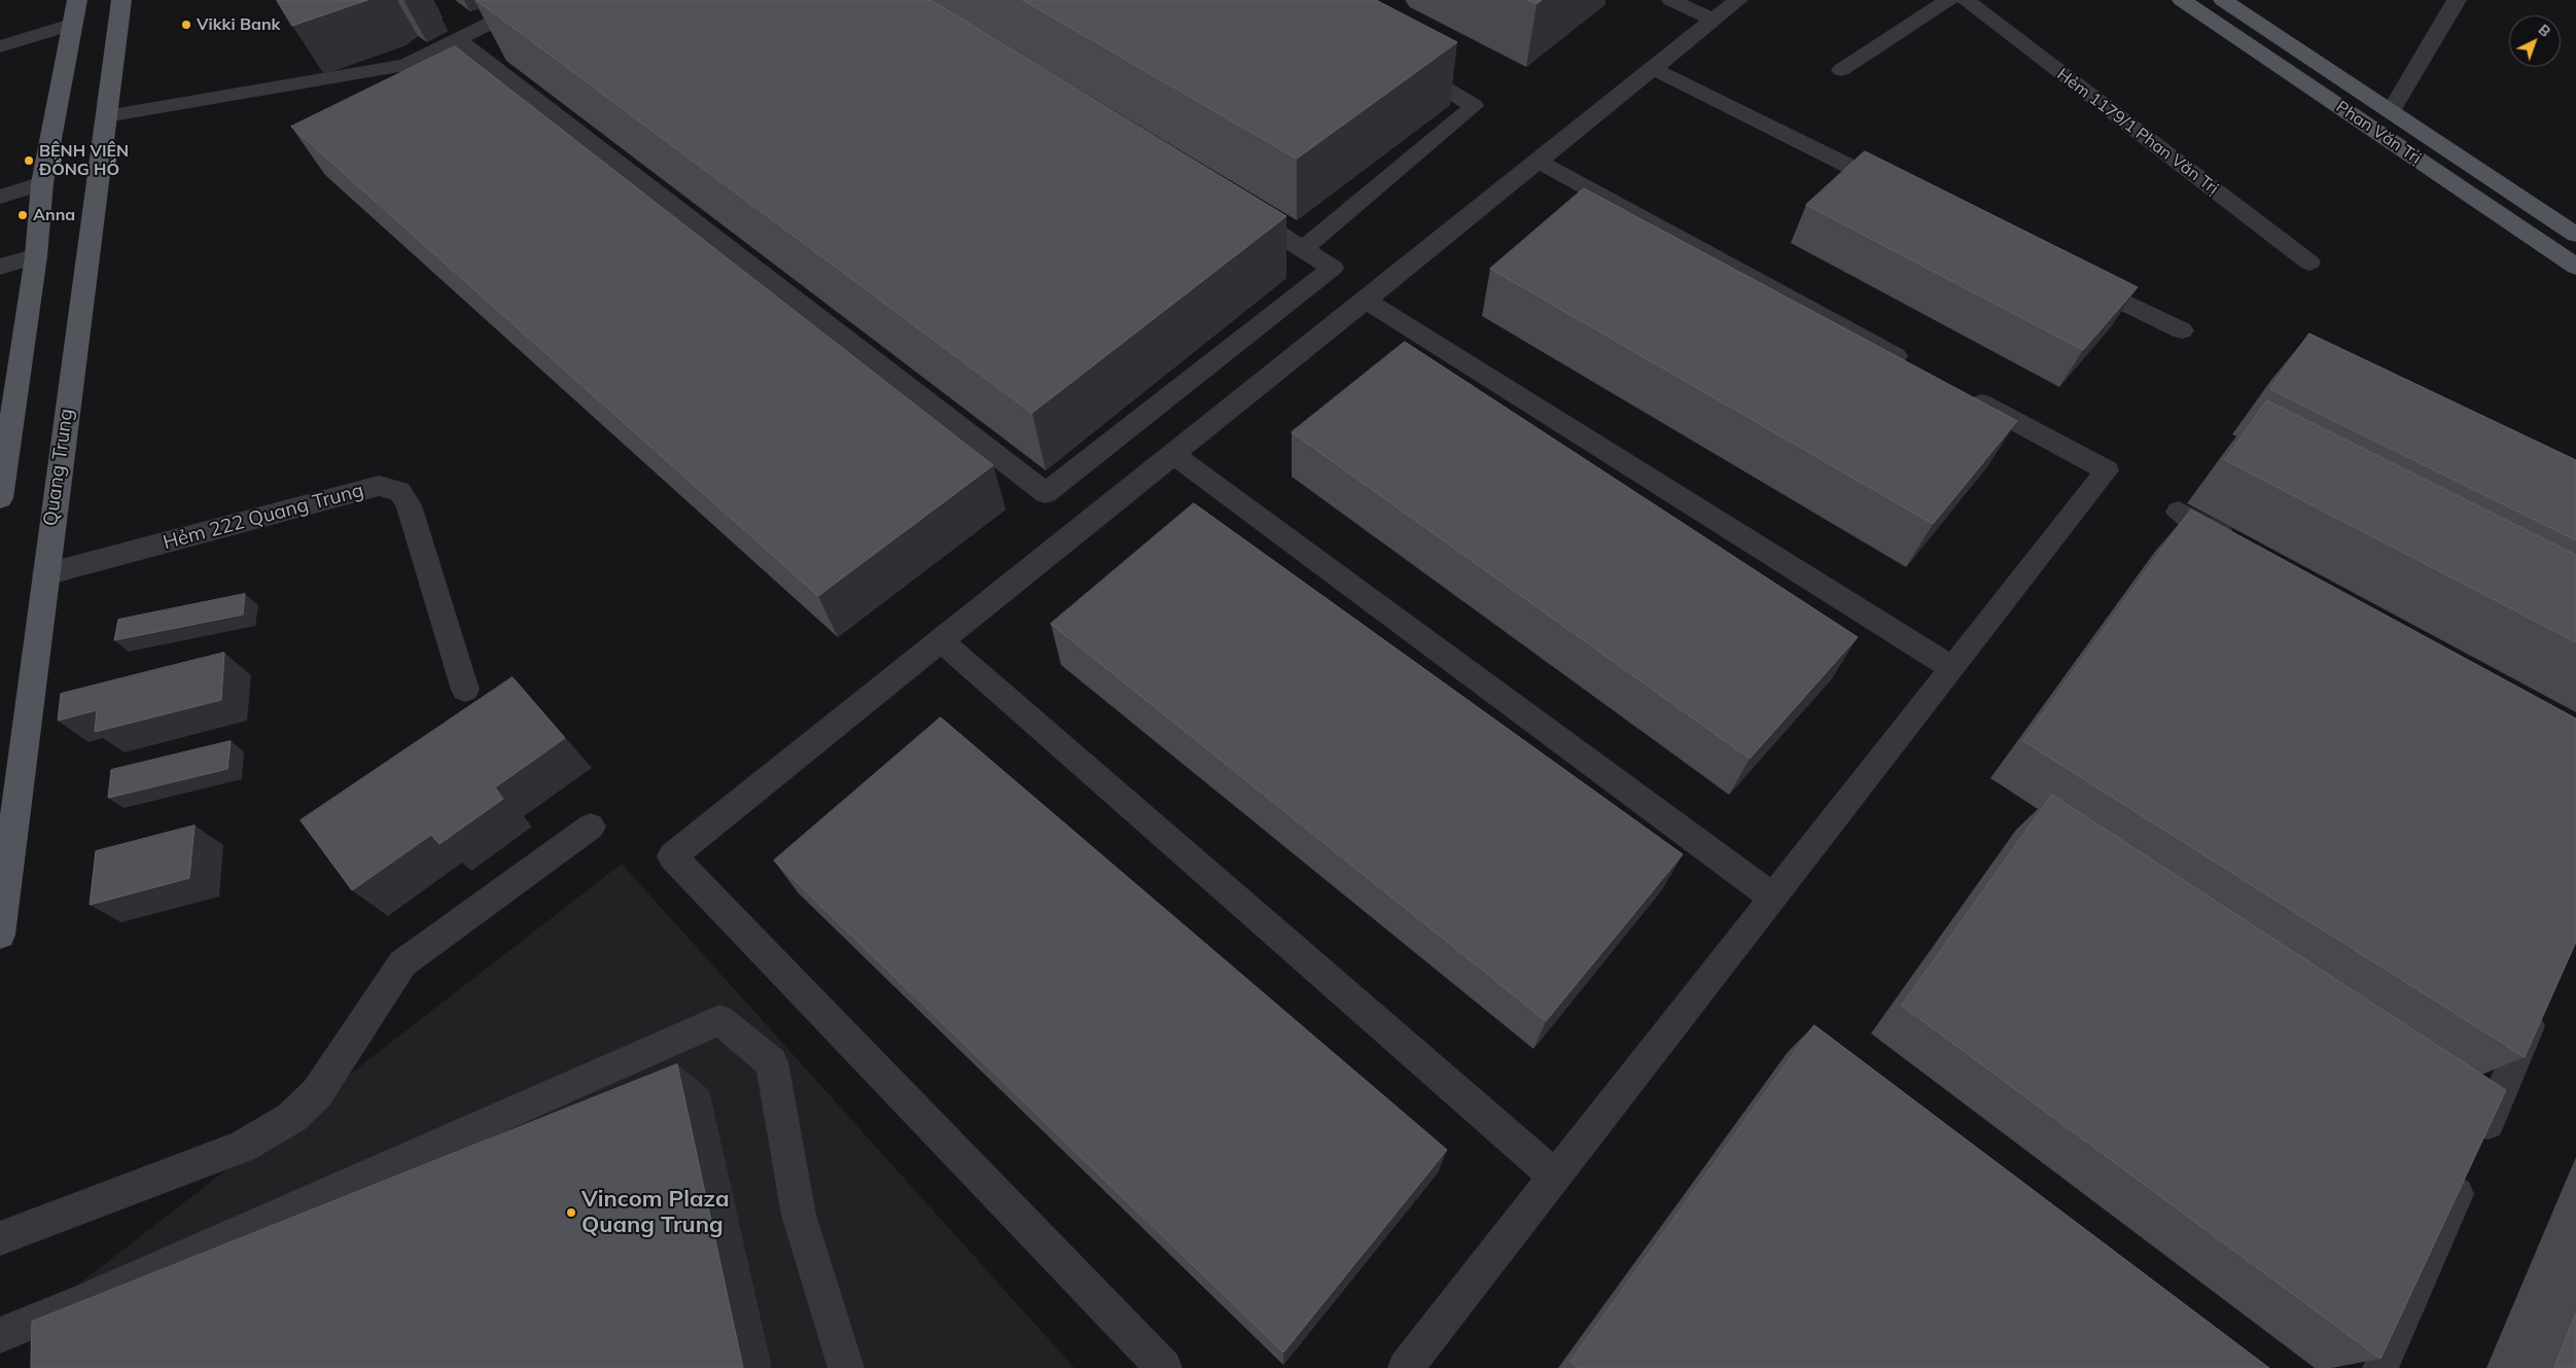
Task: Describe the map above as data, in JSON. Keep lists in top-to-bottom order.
{
  "streets": {
    "main road": ["Phan Văn Trị", "Quang Trung"],
    "street": ["Hẻm 1179/1 Phan Văn Trị", "Hẻm 222 Quang Trung"]
  },
  "crossings": [
    ["Quang Trung", "Hẻm 222 Quang Trung"]
  ],
  "places": [
    "Vikki Bank",
    "BỆNH VIỆN ĐỒNG HỒ",
    "Anna",
    "Vincom Plaza Quang Trung"
  ],
  "north": "top right"
}
